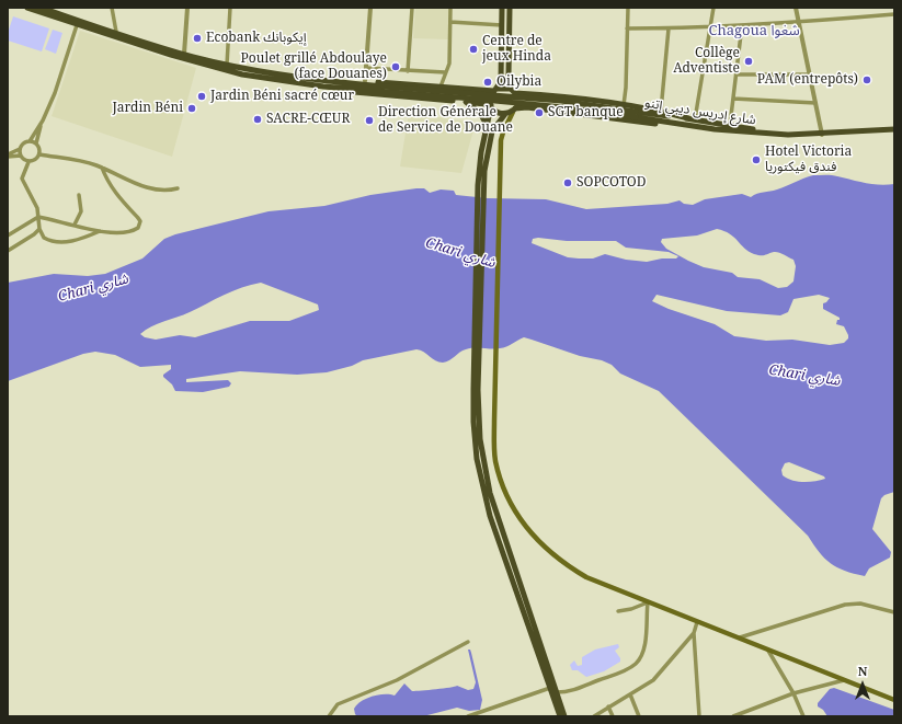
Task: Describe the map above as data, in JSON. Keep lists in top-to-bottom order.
{
  "streets": {
    "main road": ["شارع إدريس ديبي إتنو"]
  },
  "districts": ["Chagoua شغوا"],
  "water": ["Chari شاري"],
  "places": [
    "Ecobank إيكوبانك",
    "Centre de jeux Hinda",
    "Collège Adventiste",
    "Poulet grillé Abdoulaye (face Douanes)",
    "PAM (entrepôts)",
    "Oilybia",
    "Jardin Béni sacré cœur",
    "Jardin Béni",
    "SGT banque",
    "SACRE-CŒUR",
    "Direction Générale de Service de Douane",
    "Hotel Victoria فندق فيكتوريا",
    "SOPCOTOD"
  ],
  "north": "top"
}
